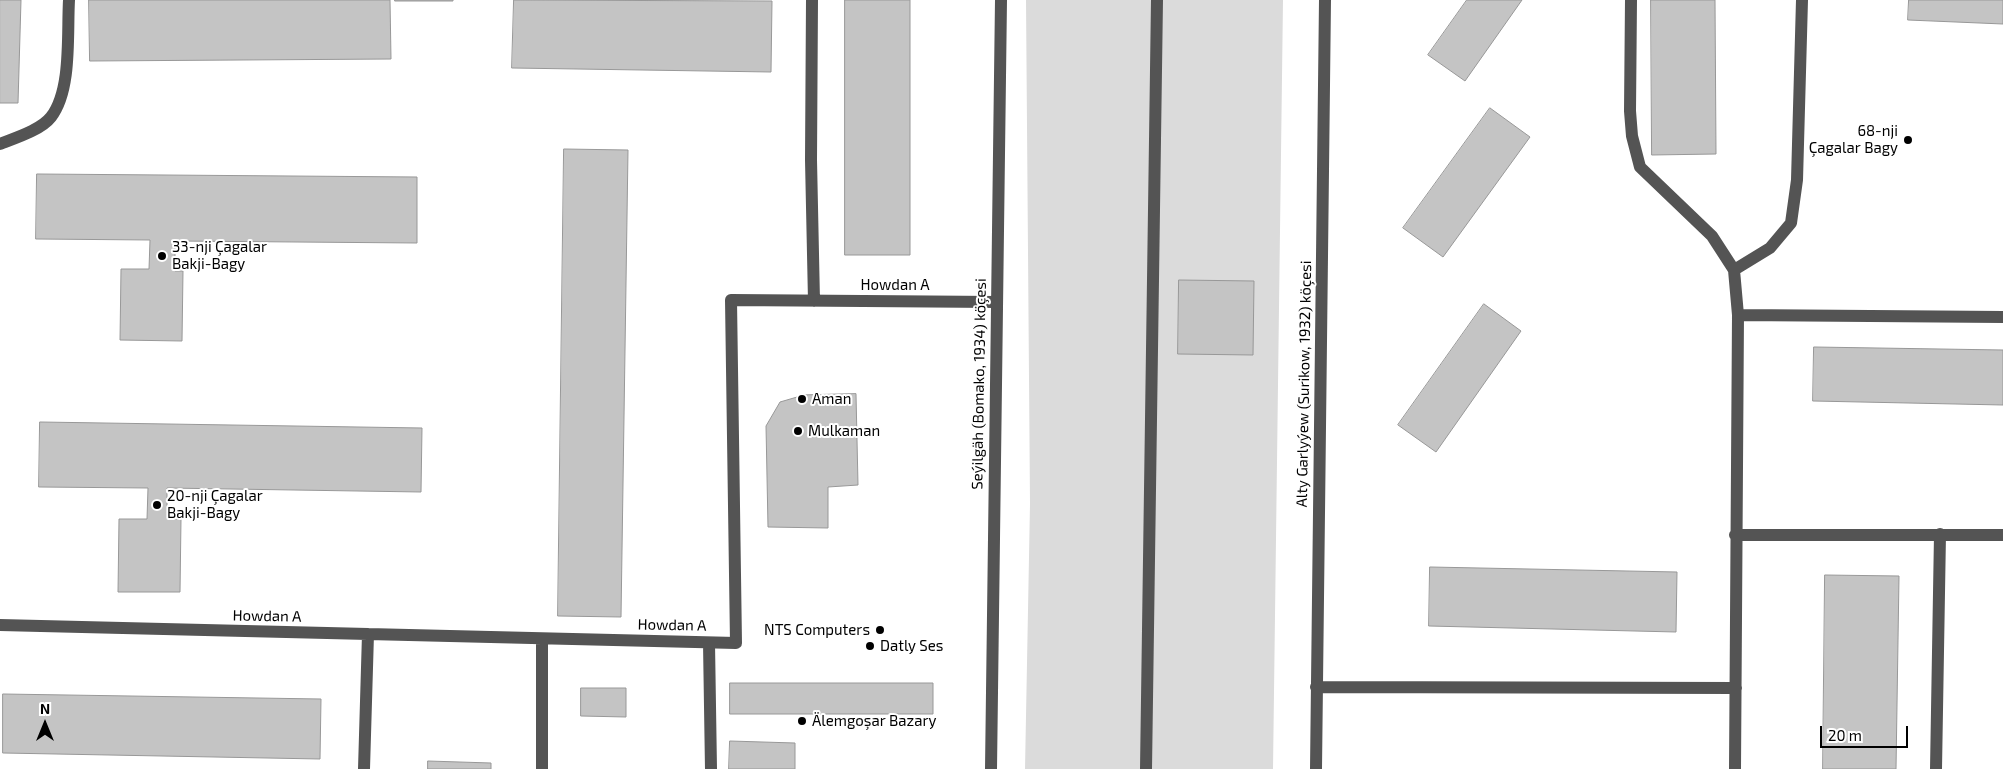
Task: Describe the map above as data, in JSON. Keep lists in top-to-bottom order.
{
  "streets": {
    "street": ["Howdan A", "Seýilgäh (Bomako, 1934) köçesi", "Alty Garlyýew (Surikow, 1932) köçesi"]
  },
  "crossings": [
    ["Howdan A", "Seýilgäh (Bomako, 1934) köçesi"]
  ],
  "places": [
    "68-nji Çagalar Bagy",
    "33-nji Çagalar Bakji-Bagy",
    "Aman",
    "Mulkaman",
    "20-nji Çagalar Bakji-Bagy",
    "NTS Computers",
    "Datly Ses",
    "Älemgoşar Bazary"
  ],
  "scale_bar": "20 m",
  "north": "top"
}
